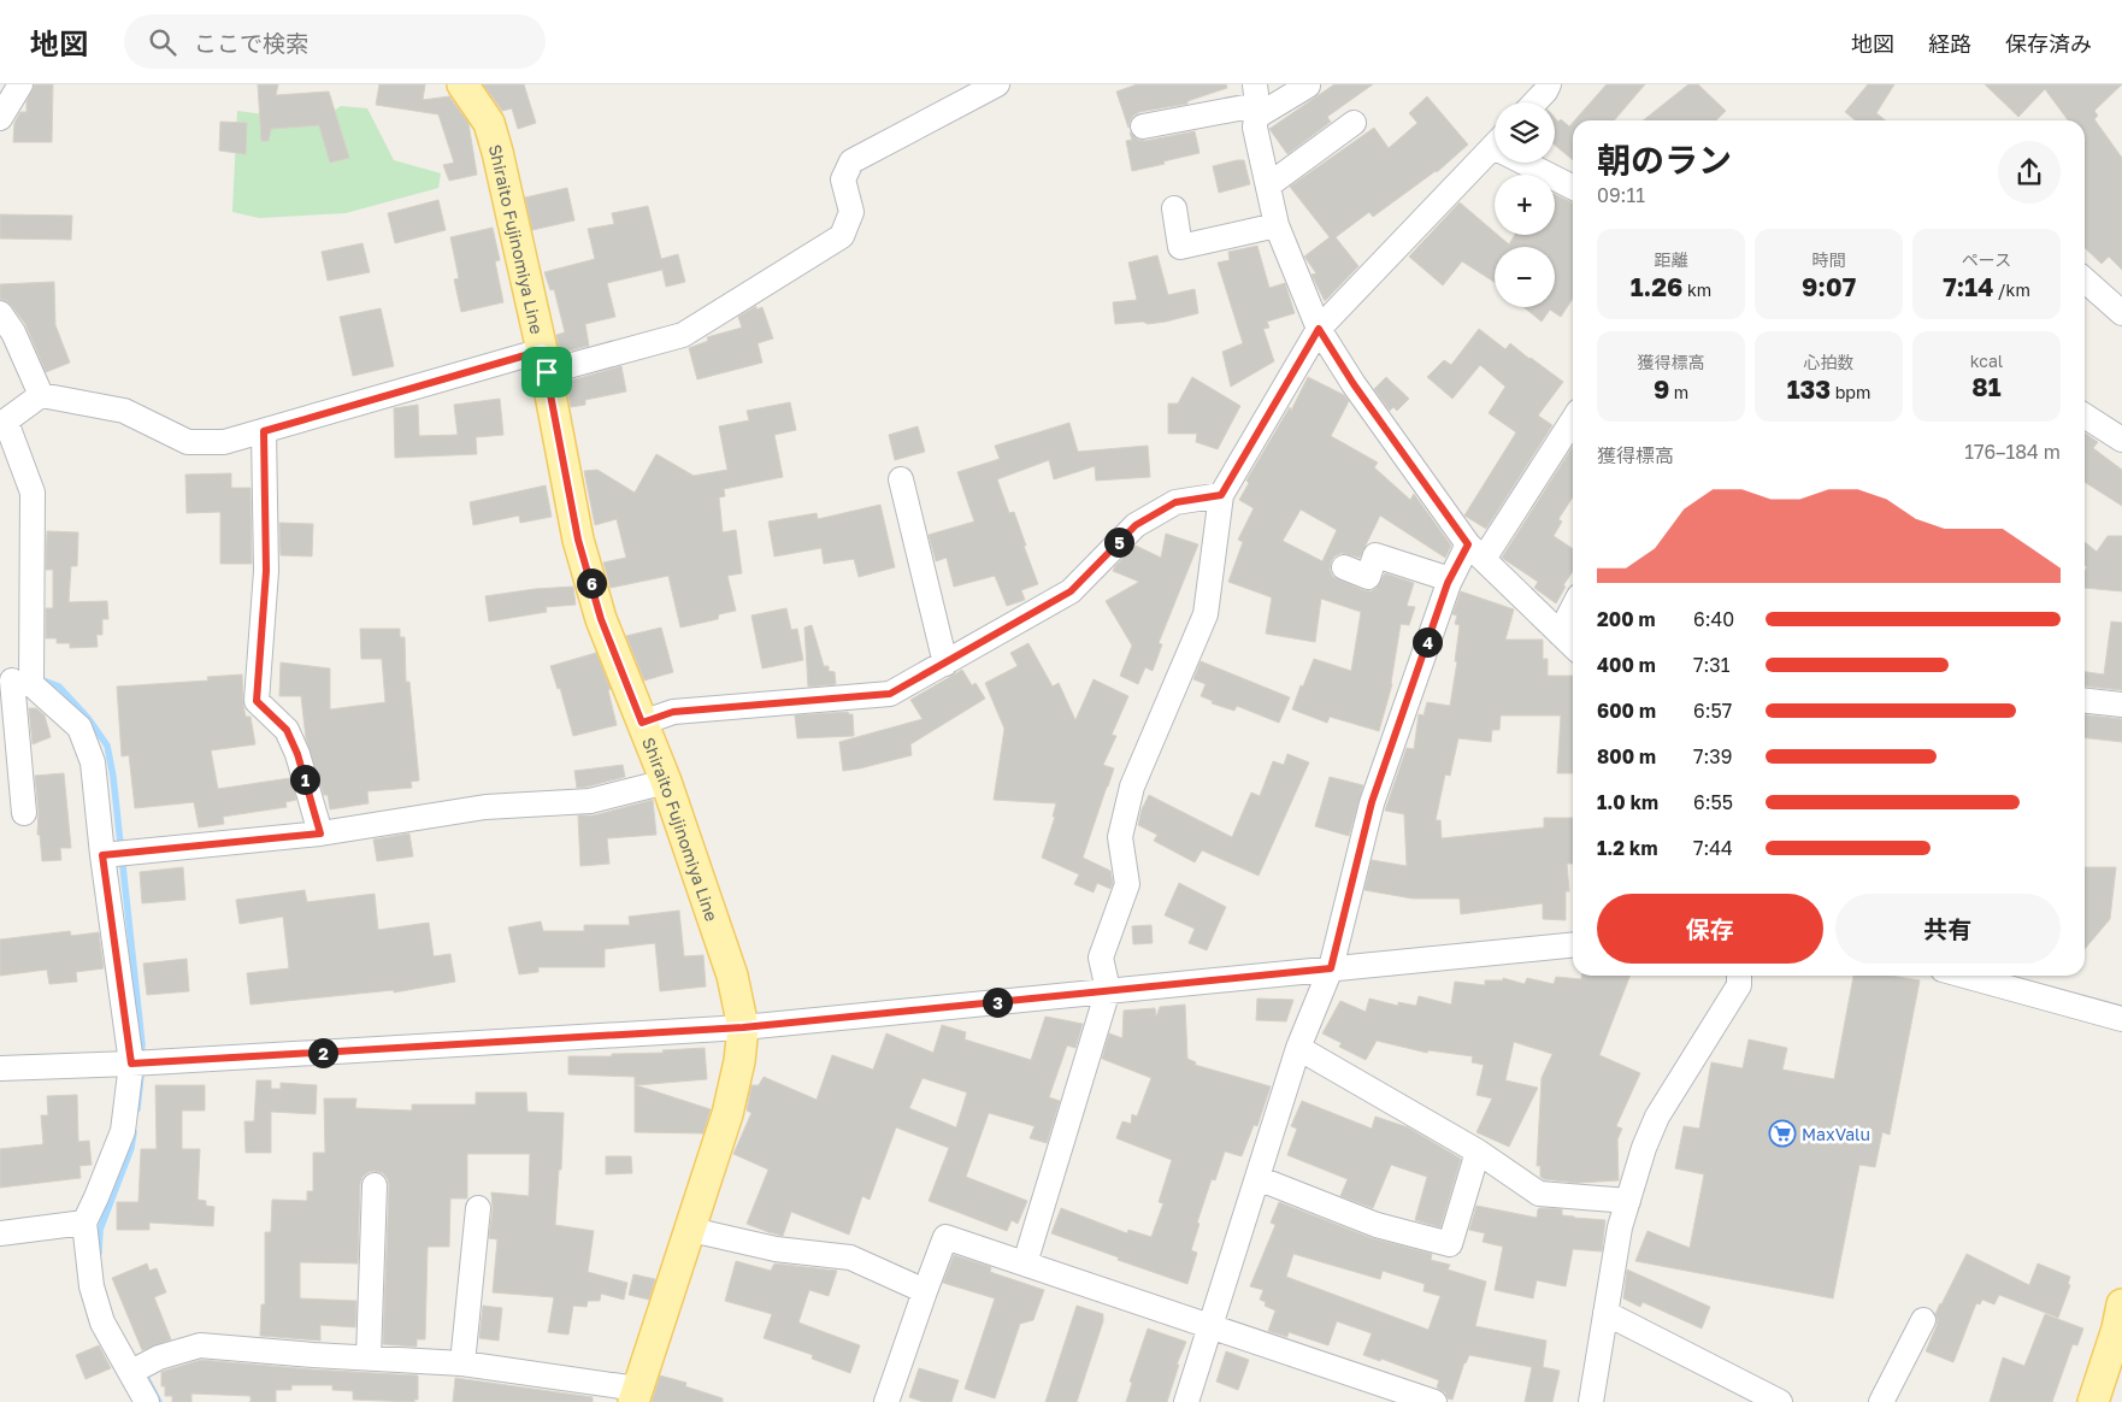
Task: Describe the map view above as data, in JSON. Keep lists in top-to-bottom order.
{
  "streets": {
    "main road": ["Shiraito Fujinomiya Line"]
  },
  "places": {
    "supermarket": ["MaxValu"]
  },
  "page": {
    "header": "地図",
    "search": "ここで検索",
    "nav": ["地図", "経路", "保存済み"],
    "map_buttons": ["+", "−"],
    "heading": ["朝のラン", "09:11"],
    "stats": [
      ["距離", "1.26 km"],
      ["時間", "9:07"],
      ["ペース", "7:14 /km"],
      ["獲得標高", "9 m"],
      ["心拍数", "133 bpm"],
      ["kcal", "81"]
    ],
    "chart": ["獲得標高", "176–184 m"],
    "pins": [
      "5",
      "6",
      "4",
      "1",
      "3",
      "2"
    ],
    "list": [
      {
        "name": "200 m",
        "note": "6:40"
      },
      {
        "name": "400 m",
        "note": "7:31"
      },
      {
        "name": "600 m",
        "note": "6:57"
      },
      {
        "name": "800 m",
        "note": "7:39"
      },
      {
        "name": "1.0 km",
        "note": "6:55"
      },
      {
        "name": "1.2 km",
        "note": "7:44"
      }
    ],
    "buttons": ["保存", "共有"]
  }
}
